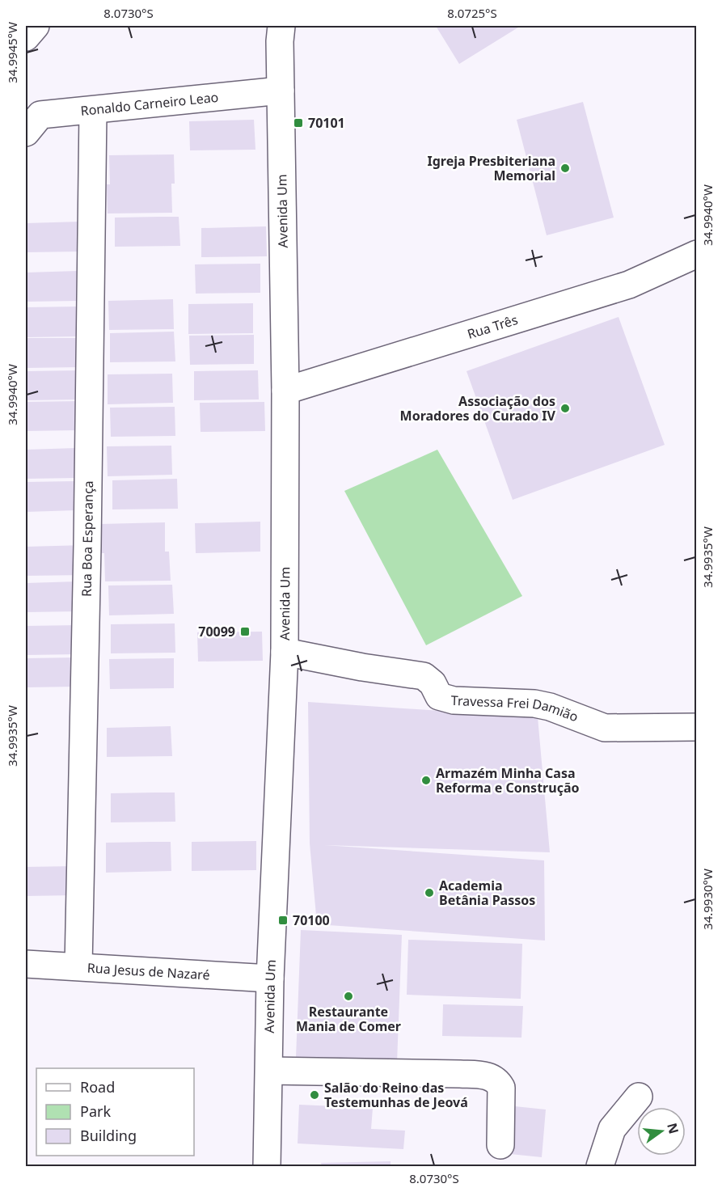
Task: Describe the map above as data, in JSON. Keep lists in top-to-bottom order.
{
  "streets": {
    "street": [
      "Ronaldo Carneiro Leao",
      "Avenida Um",
      "Rua Três",
      "Rua Boa Esperança",
      "Travessa Frei Damião",
      "Rua Jesus de Nazaré"
    ]
  },
  "crossings": [
    ["Ronaldo Carneiro Leao", "Avenida Um"],
    ["Ronaldo Carneiro Leao", "Rua Boa Esperança"],
    ["Avenida Um", "Rua Três"],
    ["Avenida Um", "Travessa Frei Damião"],
    ["Avenida Um", "Rua Jesus de Nazaré"],
    ["Rua Boa Esperança", "Rua Jesus de Nazaré"]
  ],
  "places": {
    "transit": ["70101", "70099", "70100"],
    "other": [
      "Igreja Presbiteriana Memorial",
      "Associação dos Moradores do Curado IV",
      "Armazém Minha Casa Reforma e Construção",
      "Academia Betânia Passos",
      "Restaurante Mania de Comer",
      "Salão do Reino das Testemunhas de Jeová"
    ]
  },
  "legend": ["Road", "Park", "Building"],
  "north": "right",
  "coordinates": [
    "8.0730°S",
    "8.0725°S",
    "34.9945°W",
    "34.9940°W",
    "34.9935°W",
    "34.9930°W"
  ]
}
